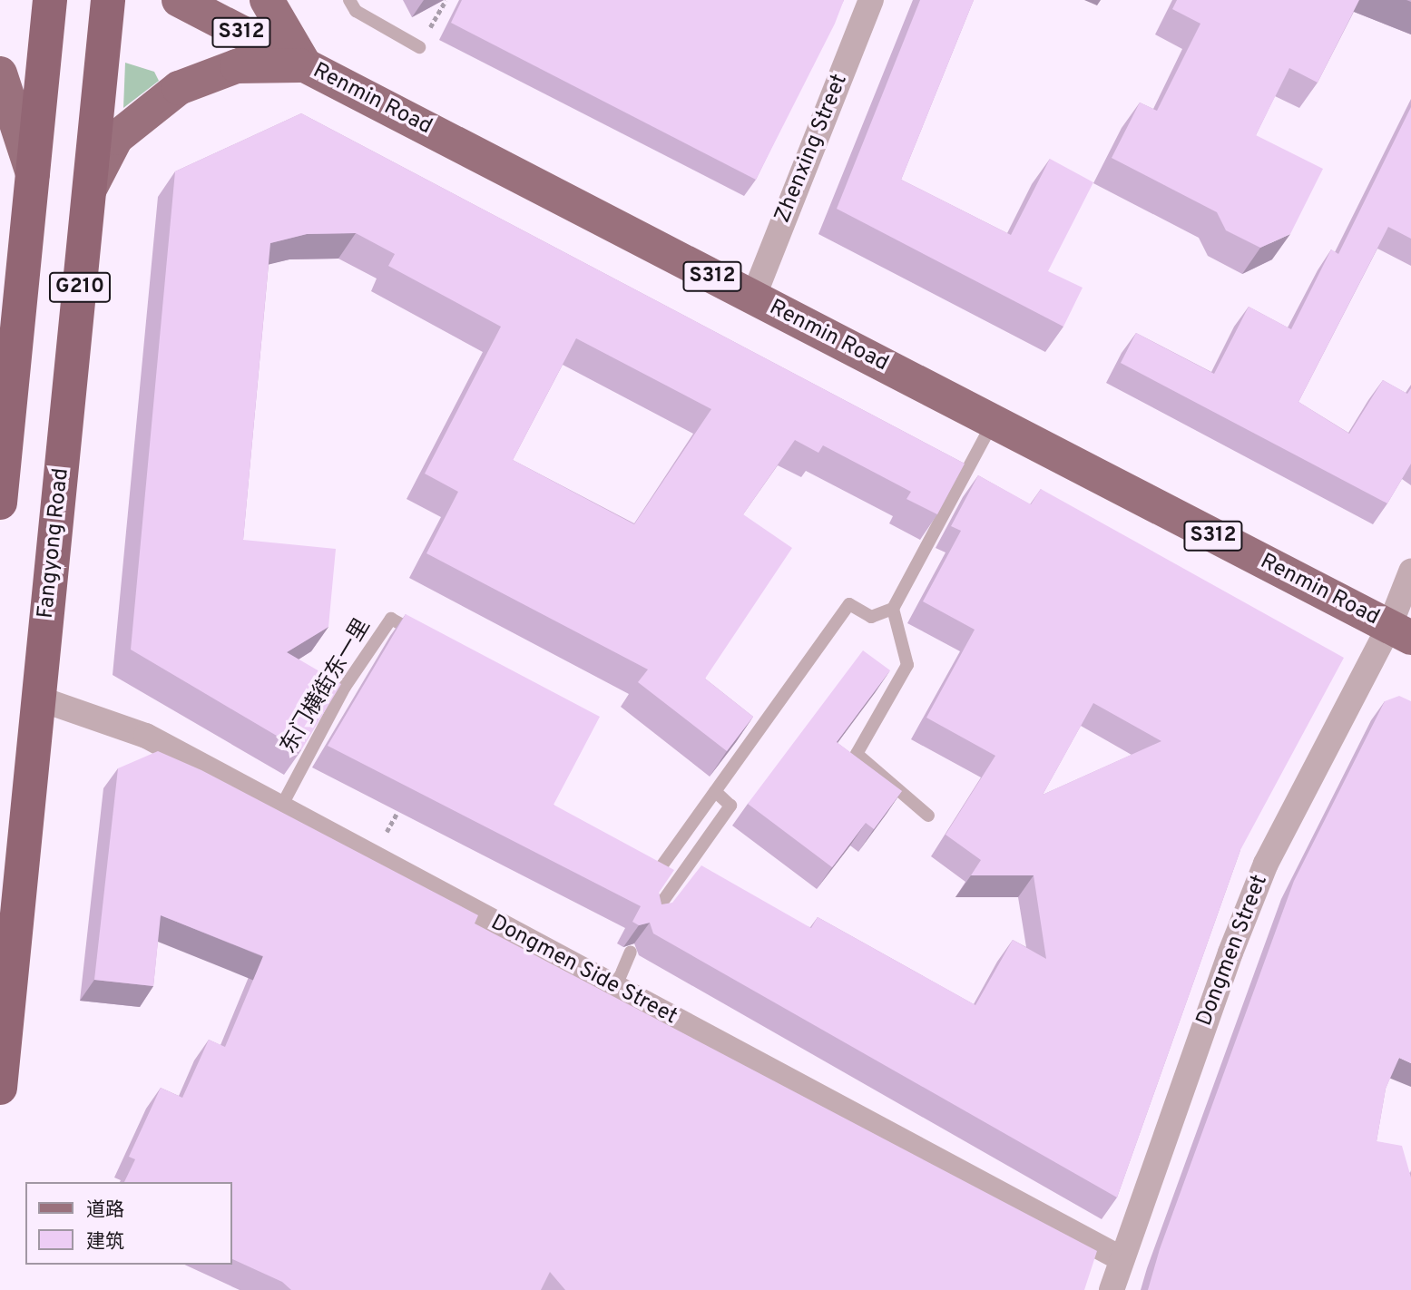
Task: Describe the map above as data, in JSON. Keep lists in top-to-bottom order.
{
  "streets": {
    "highway": ["G210", "Fangyong Road"],
    "main road": ["S312", "Renmin Road"],
    "street": ["Zhenxing Street", "Dongmen Street", "Dongmen Side Street"],
    "lane": ["东门横街东一里"]
  },
  "crossings": [
    ["Renmin Road", "Zhenxing Street"],
    ["Renmin Road", "Dongmen Street"],
    ["Fangyong Road", "Dongmen Side Street"],
    ["东门横街东一里", "Dongmen Side Street"],
    ["Dongmen Street", "Dongmen Side Street"]
  ],
  "legend": ["道路", "建筑"]
}
